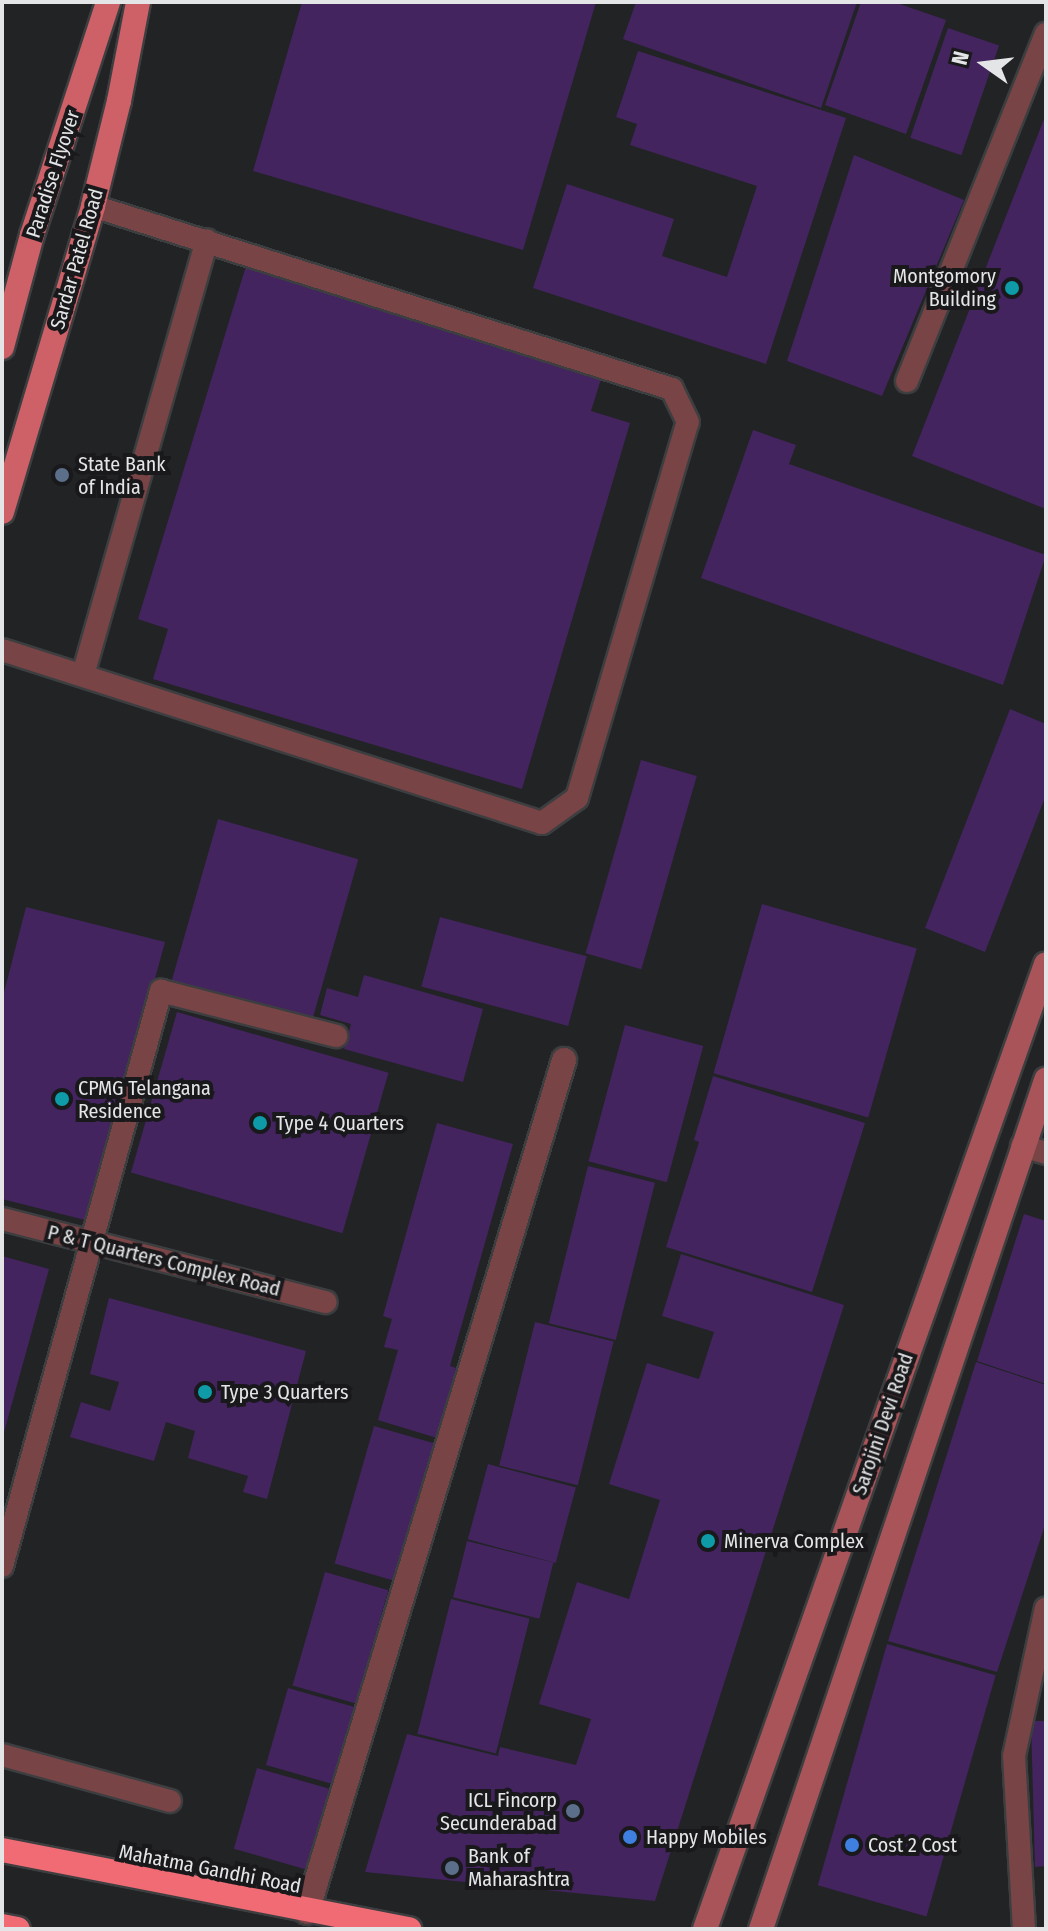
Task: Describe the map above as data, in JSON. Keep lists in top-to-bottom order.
{
  "streets": {
    "highway": ["Mahatma Gandhi Road"],
    "main road": ["Paradise Flyover", "Sardar Patel Road", "Sarojini Devi Road"],
    "lane": ["P & T Quarters Complex Road"]
  },
  "places": [
    "Montgomory Building",
    "State Bank of India",
    "CPMG Telangana Residence",
    "Type 4 Quarters",
    "Type 3 Quarters",
    "Minerva Complex",
    "ICL Fincorp Secunderabad",
    "Happy Mobiles",
    "Cost 2 Cost",
    "Bank of Maharashtra"
  ],
  "north": "left"
}
